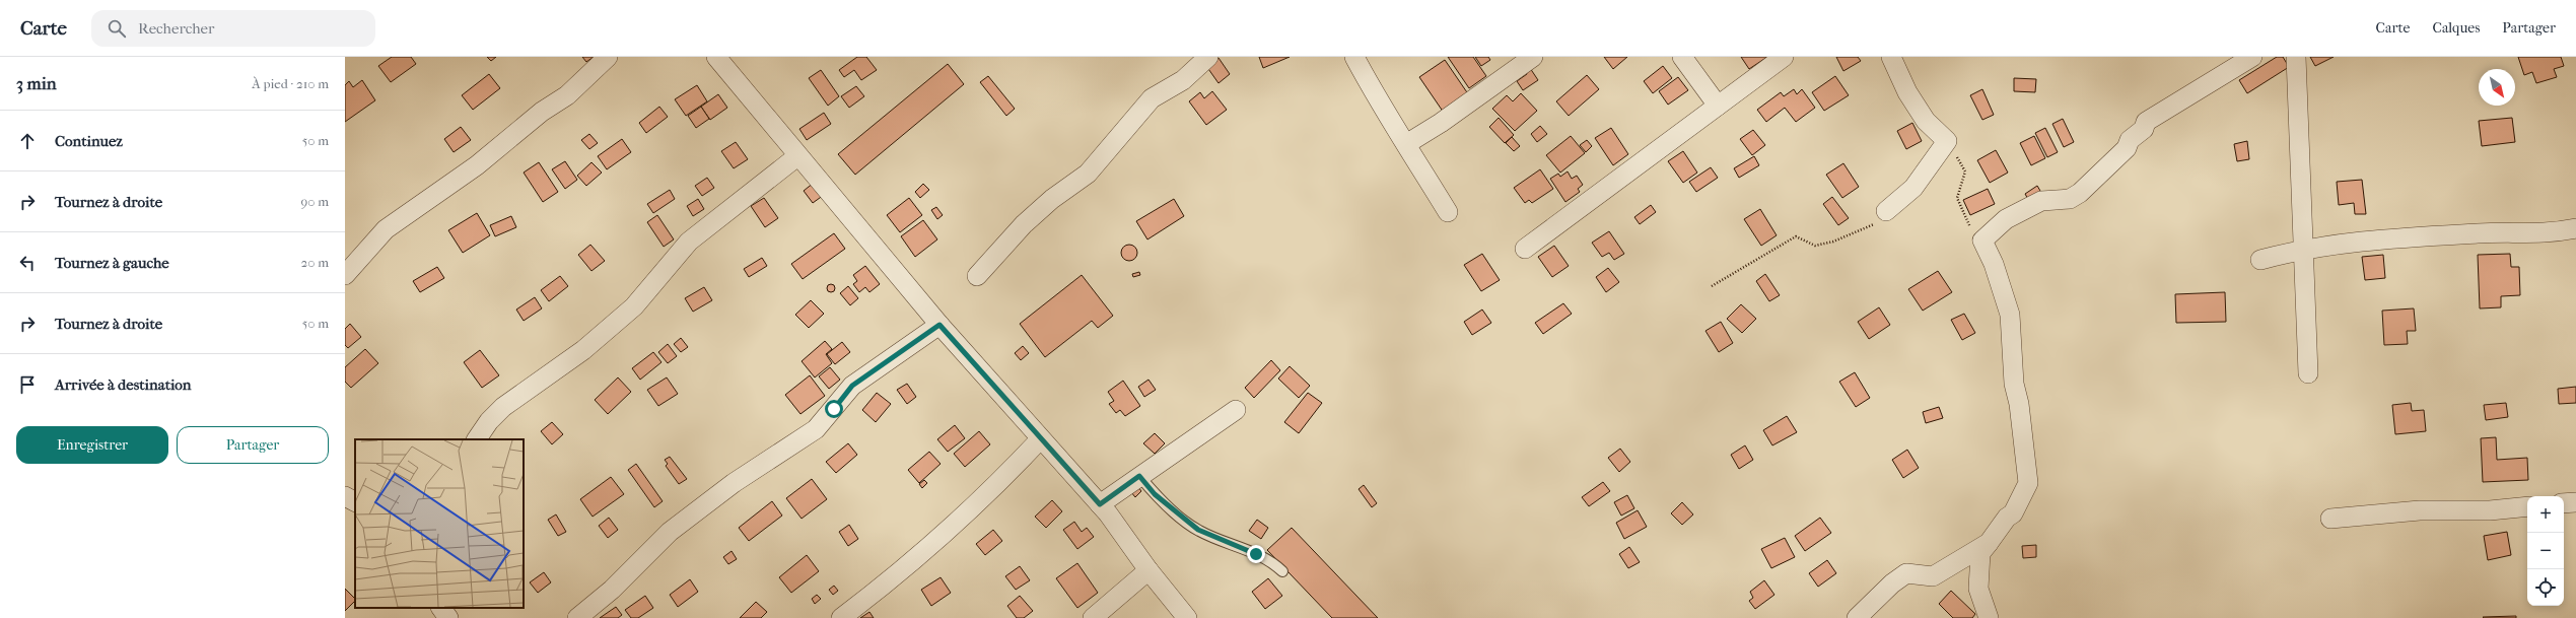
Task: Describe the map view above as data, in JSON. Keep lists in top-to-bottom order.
{
  "north": "bottom right",
  "page": {
    "header": "Carte",
    "search": "Rechercher",
    "nav": ["Carte", "Calques", "Partager"],
    "heading": ["3 min", "À pied · 210 m"],
    "list": [
      ["Continuez", "50 m"],
      ["Tournez à droite", "90 m"],
      ["Tournez à gauche", "20 m"],
      ["Tournez à droite", "50 m"],
      "Arrivée à destination"
    ],
    "buttons": ["Enregistrer", "Partager"],
    "map_buttons": ["+", "−"]
  }
}
